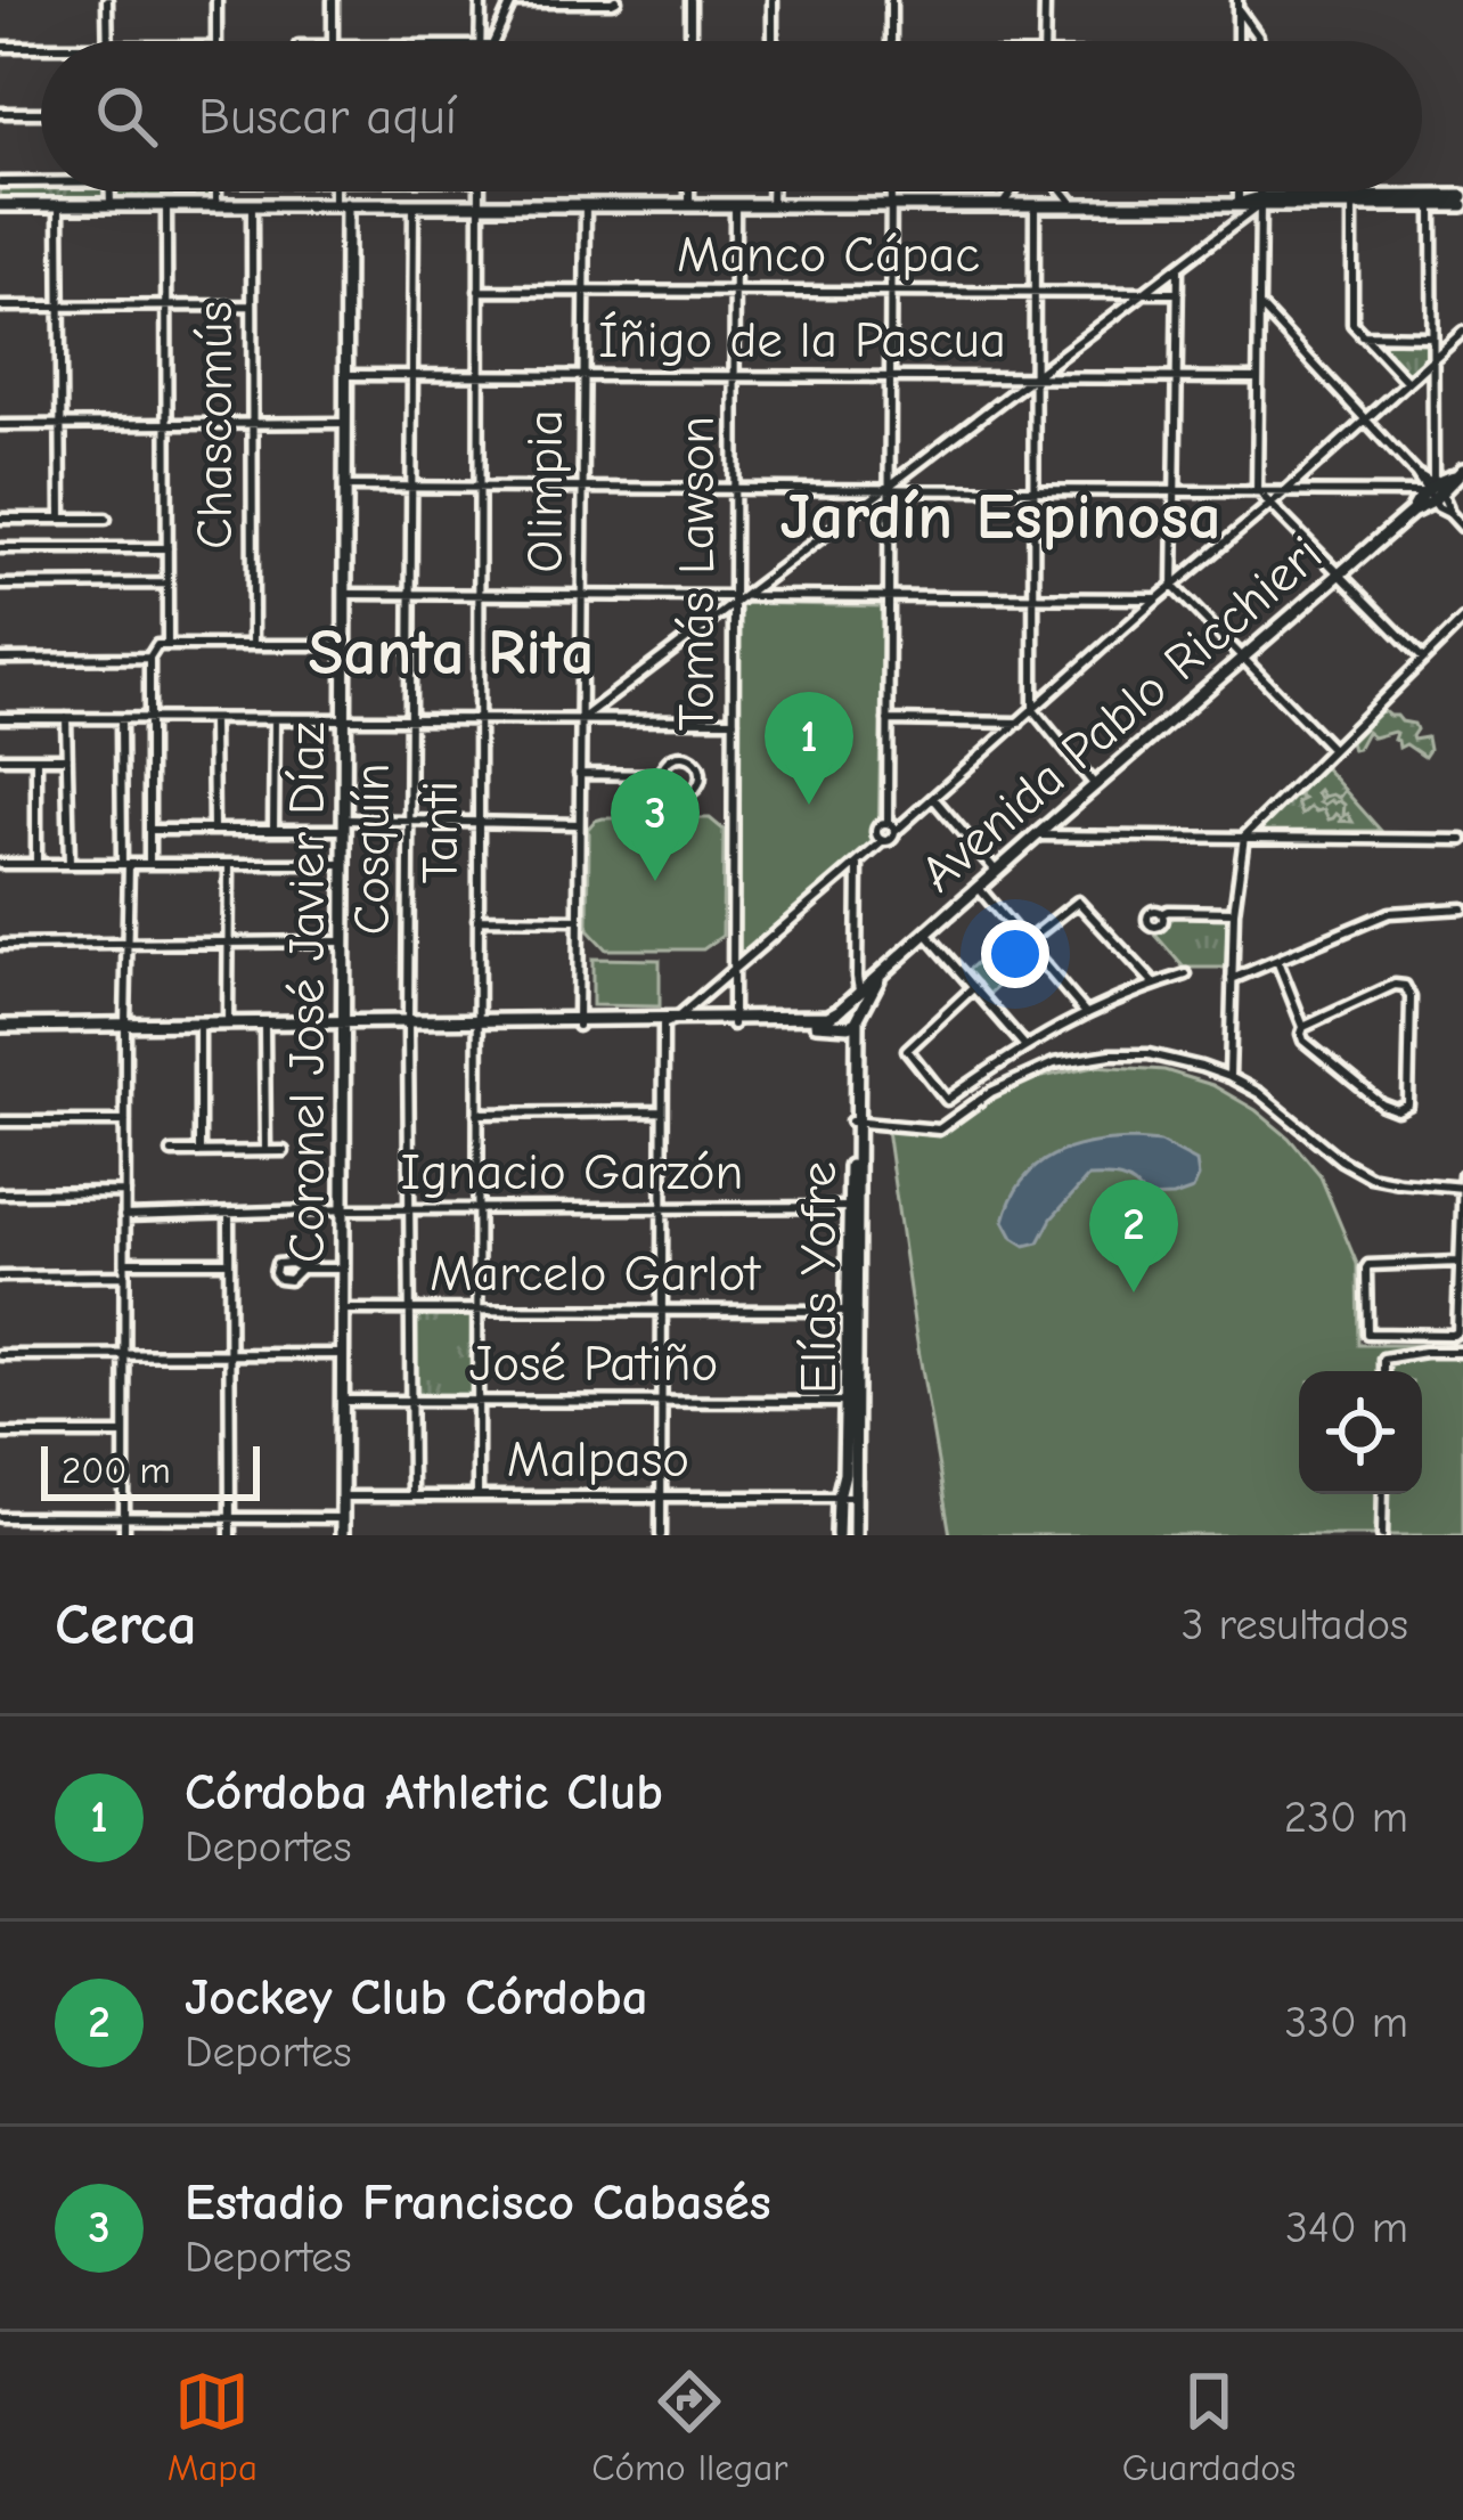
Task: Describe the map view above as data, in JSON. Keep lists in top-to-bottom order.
{
  "streets": {
    "main road": ["Avenida Pablo Ricchieri", "Coronel José Javier Díaz", "Elías Yofre"],
    "street": [
      "Manco Cápac",
      "Íñigo de la Pascua",
      "Chascomús",
      "Olimpia",
      "Tomás Lawson",
      "Tanti",
      "Cosquín",
      "Ignacio Garzón",
      "Marcelo Garlot",
      "José Patiño",
      "Malpaso"
    ]
  },
  "crossings": [
    ["Manco Cápac", "Olimpia"],
    ["Manco Cápac", "Tomás Lawson"],
    ["Manco Cápac", "Tanti"],
    ["Íñigo de la Pascua", "Olimpia"],
    ["Íñigo de la Pascua", "Tomás Lawson"],
    ["Íñigo de la Pascua", "Tanti"],
    ["Íñigo de la Pascua", "Cosquín"],
    ["Íñigo de la Pascua", "Coronel José Javier Díaz"],
    ["Avenida Pablo Ricchieri", "Elías Yofre"],
    ["Tanti", "Ignacio Garzón"],
    ["Tanti", "Marcelo Garlot"],
    ["Tanti", "José Patiño"],
    ["Tanti", "Malpaso"],
    ["Cosquín", "Ignacio Garzón"],
    ["Cosquín", "Marcelo Garlot"],
    ["Cosquín", "José Patiño"],
    ["Cosquín", "Malpaso"],
    ["Coronel José Javier Díaz", "Ignacio Garzón"],
    ["Coronel José Javier Díaz", "Marcelo Garlot"],
    ["Coronel José Javier Díaz", "José Patiño"],
    ["Coronel José Javier Díaz", "Malpaso"],
    ["Ignacio Garzón", "Elías Yofre"],
    ["Marcelo Garlot", "Elías Yofre"],
    ["Elías Yofre", "José Patiño"],
    ["Elías Yofre", "Malpaso"]
  ],
  "districts": ["Jardín Espinosa", "Santa Rita"],
  "scale_bar": "200 m",
  "page": {
    "search": "Buscar aquí",
    "pins": ["1", "3", "2"],
    "scale": "200 m",
    "heading": ["Cerca", "3 resultados"],
    "list": [
      {
        "mark": "1",
        "name": "Córdoba Athletic Club",
        "note": "Deportes",
        "value": "230 m"
      },
      {
        "mark": "2",
        "name": "Jockey Club Córdoba",
        "note": "Deportes",
        "value": "330 m"
      },
      {
        "mark": "3",
        "name": "Estadio Francisco Cabasés",
        "note": "Deportes",
        "value": "340 m"
      }
    ],
    "nav": ["Mapa", "Cómo llegar", "Guardados"]
  }
}
